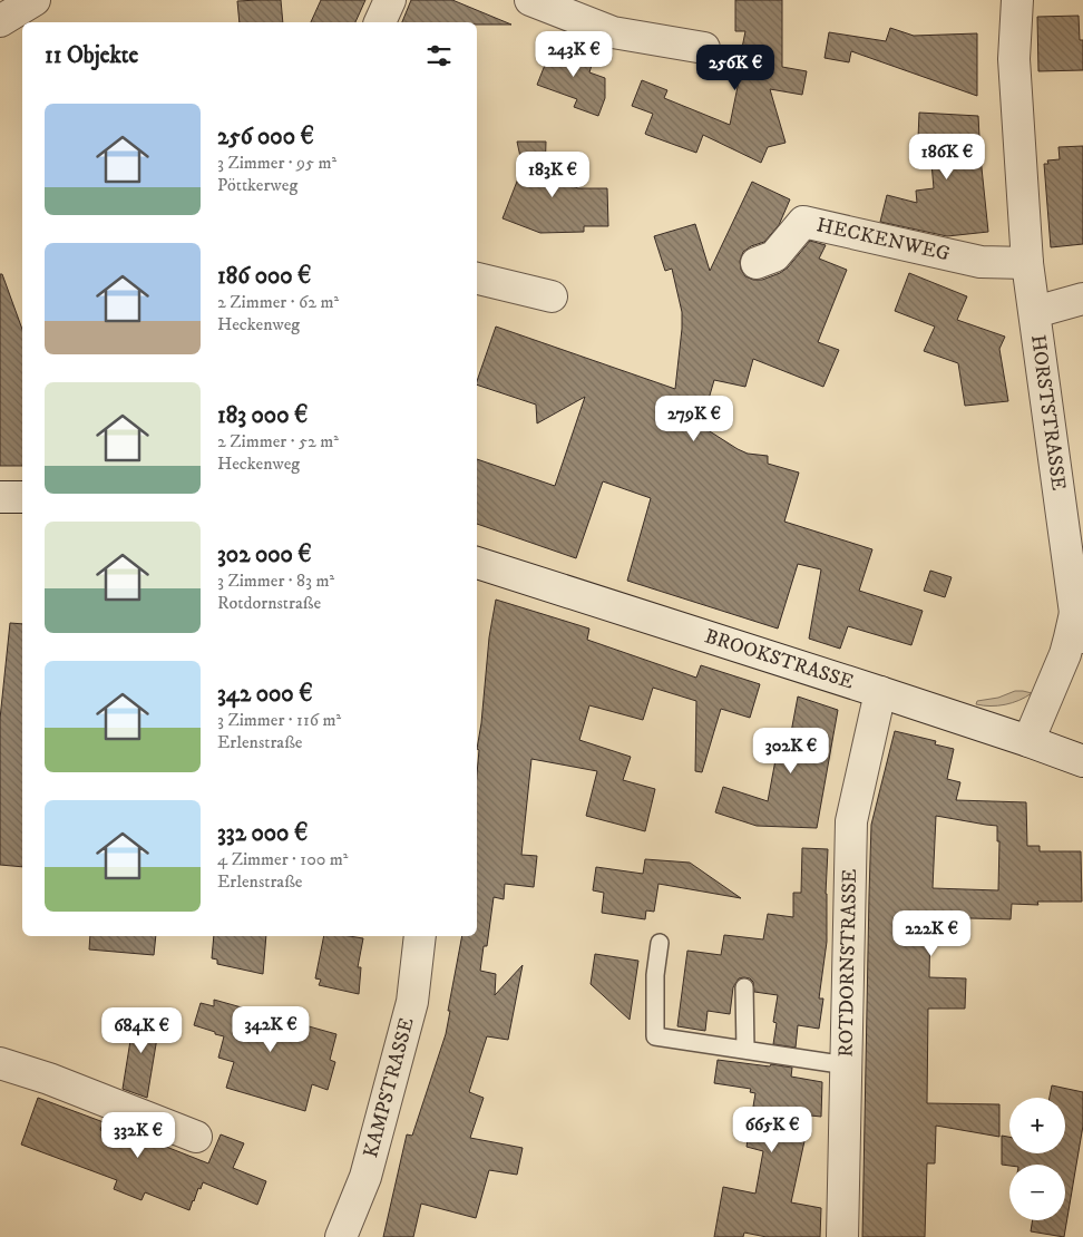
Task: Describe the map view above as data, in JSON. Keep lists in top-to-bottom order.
{
  "streets": {
    "street": [
      "HECKENWEG",
      "HORSTSTRASSE",
      "BROOKSTRASSE",
      "ROTDORNSTRASSE",
      "KAMPSTRASSE"
    ]
  },
  "crossings": [
    ["HECKENWEG", "HORSTSTRASSE"],
    ["HORSTSTRASSE", "BROOKSTRASSE"],
    ["BROOKSTRASSE", "ROTDORNSTRASSE"]
  ],
  "page": {
    "heading": "11 Objekte",
    "price": [
      "243K €",
      "256K €",
      "186K €",
      "183K €",
      "279K €",
      "302K €",
      "222K €",
      "342K €",
      "684K €",
      "665K €",
      "332K €"
    ],
    "list": [
      {
        "name": "256 000 €",
        "note": "3 Zimmer · 95 m² · Pöttkerweg"
      },
      {
        "name": "186 000 €",
        "note": "2 Zimmer · 62 m² · Heckenweg"
      },
      {
        "name": "183 000 €",
        "note": "2 Zimmer · 52 m² · Heckenweg"
      },
      {
        "name": "302 000 €",
        "note": "3 Zimmer · 83 m² · Rotdornstraße"
      },
      {
        "name": "342 000 €",
        "note": "3 Zimmer · 116 m² · Erlenstraße"
      },
      {
        "name": "332 000 €",
        "note": "4 Zimmer · 100 m² · Erlenstraße"
      }
    ],
    "map_buttons": ["+", "−"]
  }
}
